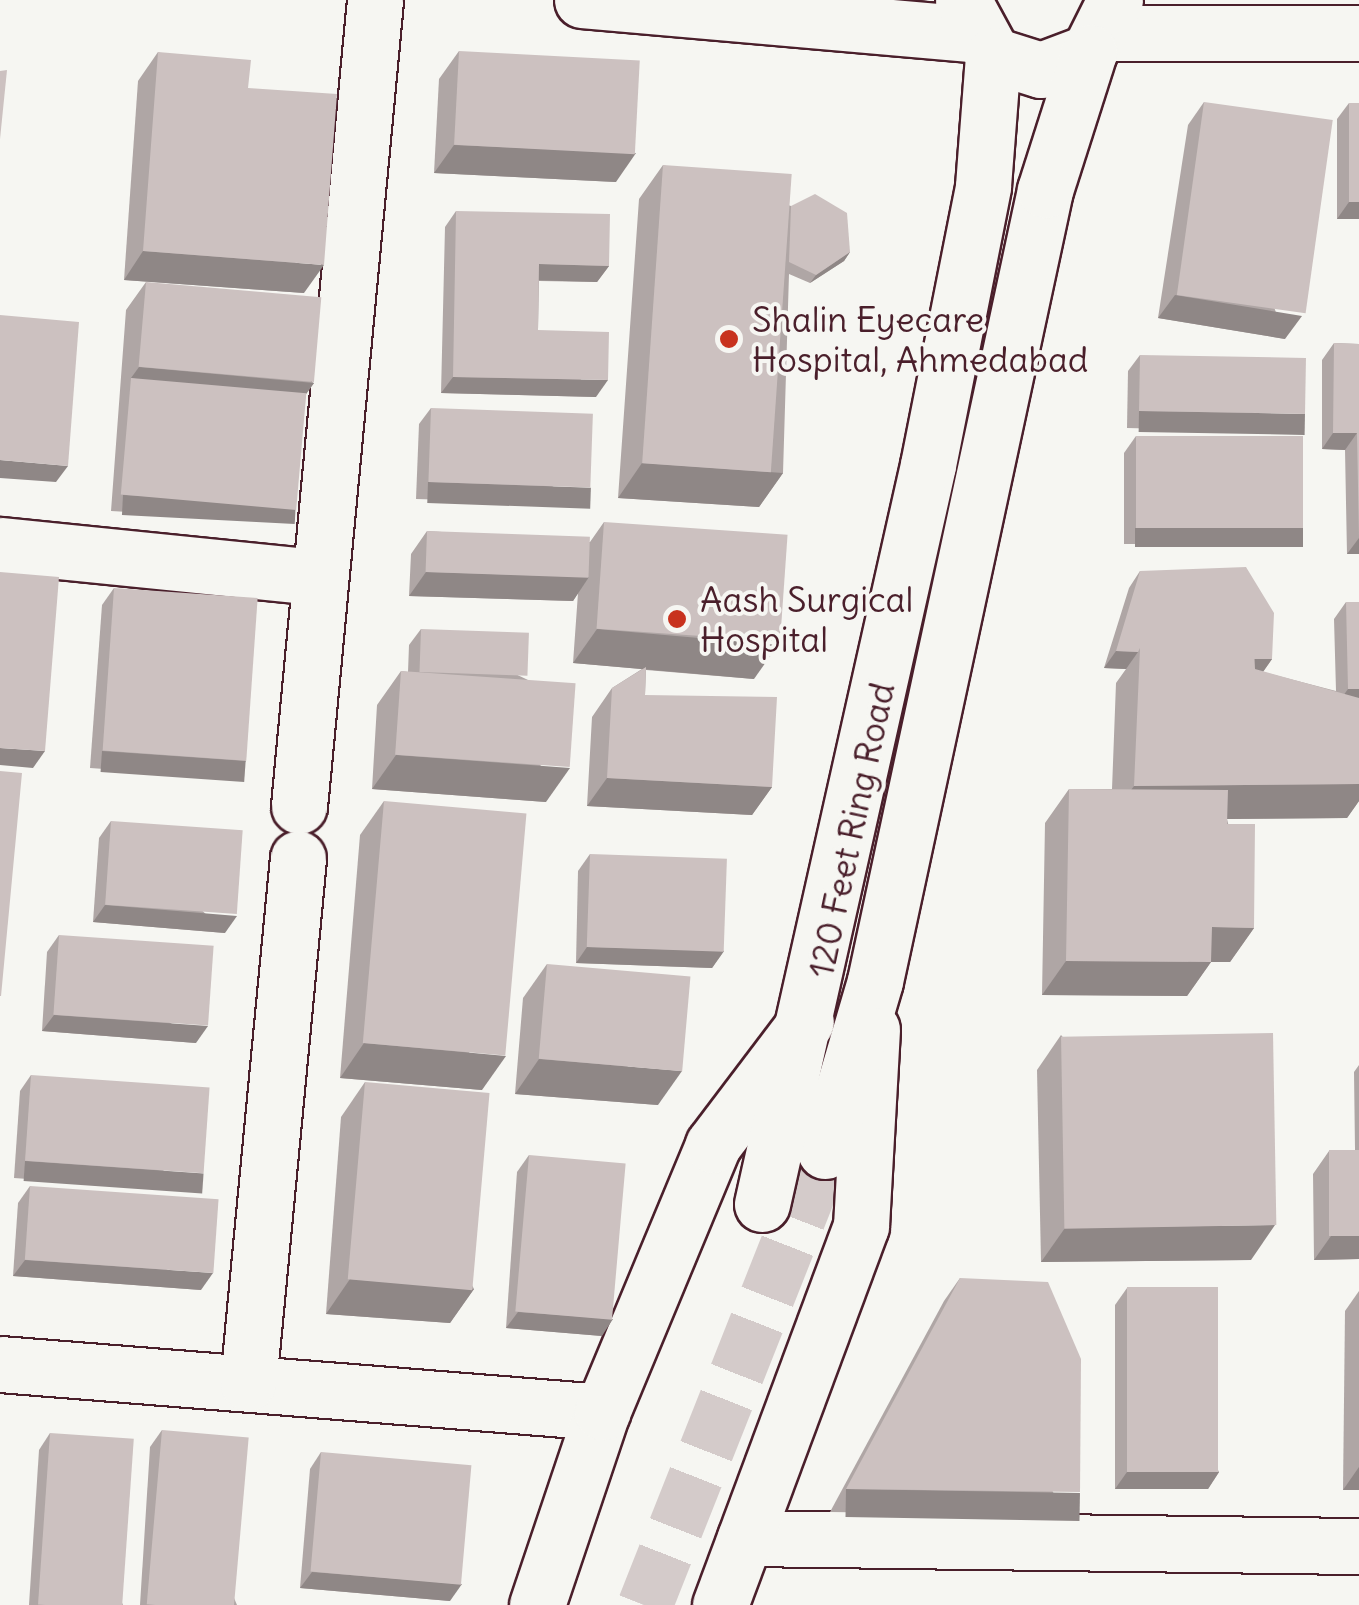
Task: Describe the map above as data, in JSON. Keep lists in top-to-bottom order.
{
  "streets": {
    "street": ["120 Feet Ring Road"]
  },
  "places": ["Shalin Eyecare Hospital, Ahmedabad", "Aash Surgical Hospital"]
}
